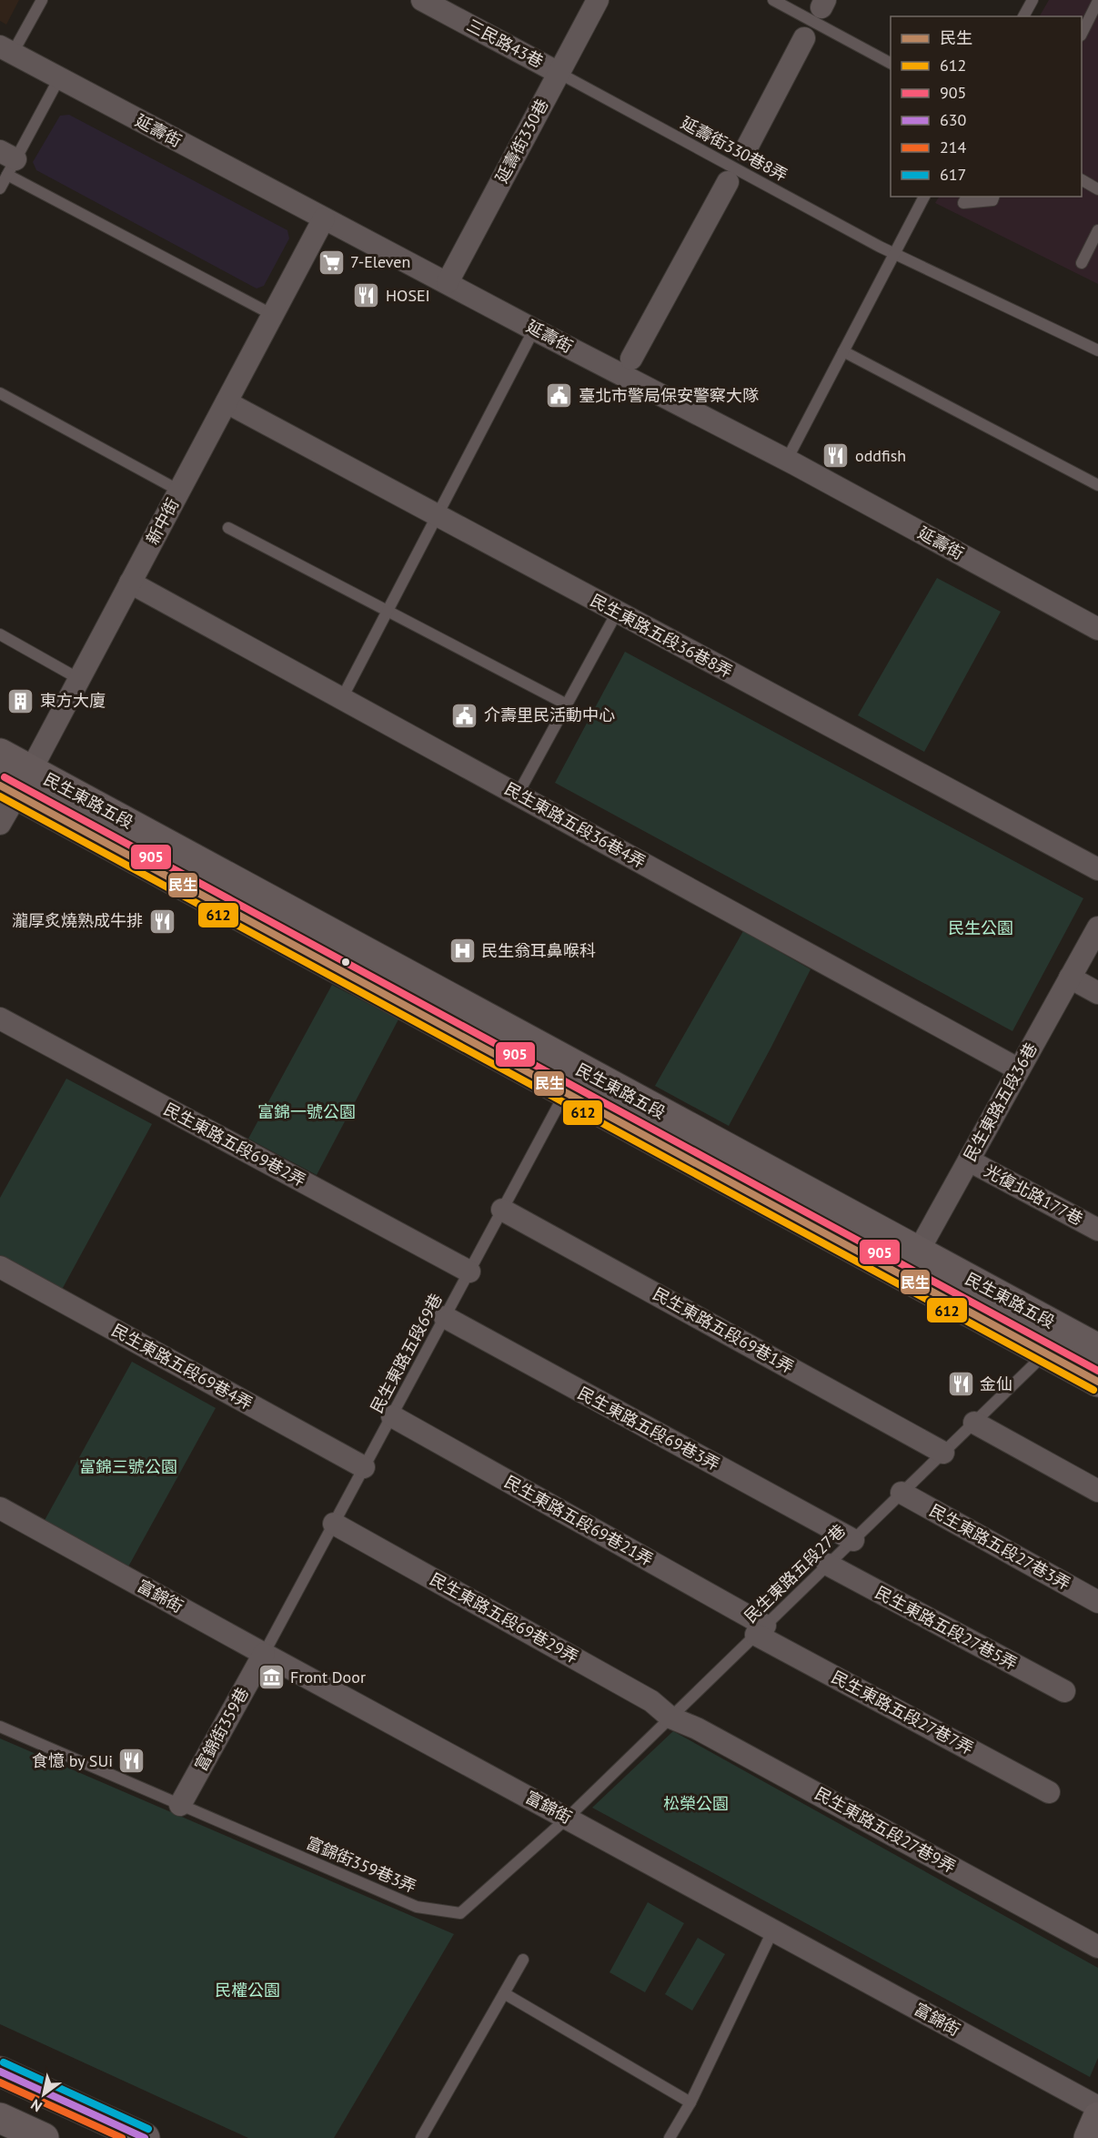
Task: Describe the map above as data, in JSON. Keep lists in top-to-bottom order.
{
  "streets": {
    "street": [
      "三民路43巷",
      "延壽街",
      "延壽街330巷",
      "新中街",
      "民生東路五段36巷8弄",
      "民生東路五段",
      "民生東路五段36巷4弄",
      "民生東路五段36巷",
      "民生東路五段69巷2弄",
      "光復北路177巷",
      "民生東路五段69巷1弄",
      "民生東路五段69巷4弄",
      "民生東路五段69巷3弄",
      "民生東路五段69巷21弄",
      "民生東路五段27巷3弄",
      "富錦街",
      "民生東路五段69巷29弄",
      "民生東路五段27巷5弄",
      "民生東路五段27巷7弄",
      "富錦街359巷",
      "民生東路五段27巷9弄"
    ],
    "lane": [
      "延壽街330巷8弄",
      "民生東路五段69巷",
      "民生東路五段27巷",
      "富錦街359巷3弄"
    ]
  },
  "crossings": [
    ["三民路43巷", "延壽街330巷"],
    ["三民路43巷", "延壽街330巷8弄"],
    ["延壽街", "延壽街330巷"],
    ["延壽街", "新中街"],
    ["延壽街330巷", "延壽街330巷8弄"],
    ["新中街", "民生東路五段36巷8弄"],
    ["新中街", "民生東路五段"],
    ["新中街", "民生東路五段36巷4弄"],
    ["民生東路五段", "民生東路五段36巷"],
    ["民生東路五段", "民生東路五段69巷"],
    ["民生東路五段", "民生東路五段27巷"],
    ["民生東路五段36巷4弄", "民生東路五段36巷"],
    ["民生東路五段36巷", "光復北路177巷"],
    ["民生東路五段69巷2弄", "民生東路五段69巷"],
    ["民生東路五段69巷1弄", "民生東路五段69巷"],
    ["民生東路五段69巷1弄", "民生東路五段27巷"],
    ["民生東路五段69巷", "民生東路五段69巷4弄"],
    ["民生東路五段69巷", "民生東路五段69巷3弄"],
    ["民生東路五段69巷", "民生東路五段69巷21弄"],
    ["民生東路五段69巷", "富錦街"],
    ["民生東路五段69巷", "民生東路五段69巷29弄"],
    ["民生東路五段69巷", "富錦街359巷"],
    ["民生東路五段69巷3弄", "民生東路五段27巷"],
    ["民生東路五段69巷21弄", "民生東路五段27巷"],
    ["民生東路五段69巷21弄", "民生東路五段27巷7弄"],
    ["民生東路五段27巷3弄", "民生東路五段27巷"],
    ["民生東路五段27巷", "富錦街"],
    ["民生東路五段27巷", "民生東路五段69巷29弄"],
    ["民生東路五段27巷", "民生東路五段27巷5弄"],
    ["民生東路五段27巷", "民生東路五段27巷7弄"],
    ["民生東路五段27巷", "民生東路五段27巷9弄"],
    ["民生東路五段27巷", "富錦街359巷3弄"],
    ["富錦街", "富錦街359巷"],
    ["富錦街", "富錦街359巷3弄"],
    ["民生東路五段69巷29弄", "民生東路五段27巷9弄"],
    ["富錦街359巷", "富錦街359巷3弄"]
  ],
  "parks": [
    "民生公園",
    "富錦一號公園",
    "富錦三號公園",
    "松榮公園",
    "民權公園"
  ],
  "places": {
    "supermarket": ["7-Eleven"],
    "restaurant": [
      "HOSEI",
      "oddfish",
      "瀧厚炙燒熟成牛排",
      "金仙",
      "食憶 by SUi"
    ],
    "public building": ["臺北市警局保安警察大隊", "介壽里民活動中心"],
    "building": ["東方大廈"],
    "hospital": ["民生翁耳鼻喉科"],
    "museum": ["Front Door"]
  },
  "lines": [
    "transit line 905",
    "transit line 民生",
    "transit line 612",
    "transit line 617",
    "transit line 630",
    "transit line 214"
  ],
  "legend": [
    "民生",
    "612",
    "905",
    "630",
    "214",
    "617"
  ],
  "north": "bottom left"
}
